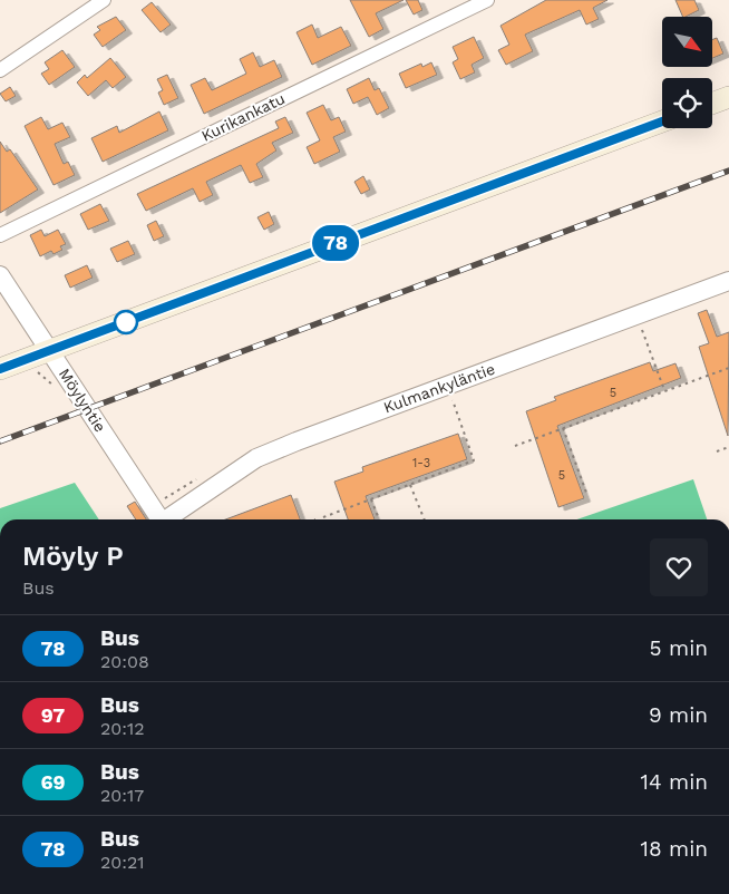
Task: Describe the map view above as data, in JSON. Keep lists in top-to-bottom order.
{
  "streets": {
    "street": ["Kurikankatu", "Kulmankyläntie", "Möylyntie"]
  },
  "lines": ["bus line 78"],
  "house_numbers": ["5", "1-3", "5"],
  "north": "bottom right",
  "page": {
    "on_map": "78",
    "heading": ["Möyly P", "Bus"],
    "list": [
      {
        "mark": "78",
        "name": "Bus",
        "note": "20:08",
        "value": "5 min"
      },
      {
        "mark": "97",
        "name": "Bus",
        "note": "20:12",
        "value": "9 min"
      },
      {
        "mark": "69",
        "name": "Bus",
        "note": "20:17",
        "value": "14 min"
      },
      {
        "mark": "78",
        "name": "Bus",
        "note": "20:21",
        "value": "18 min"
      }
    ]
  }
}
